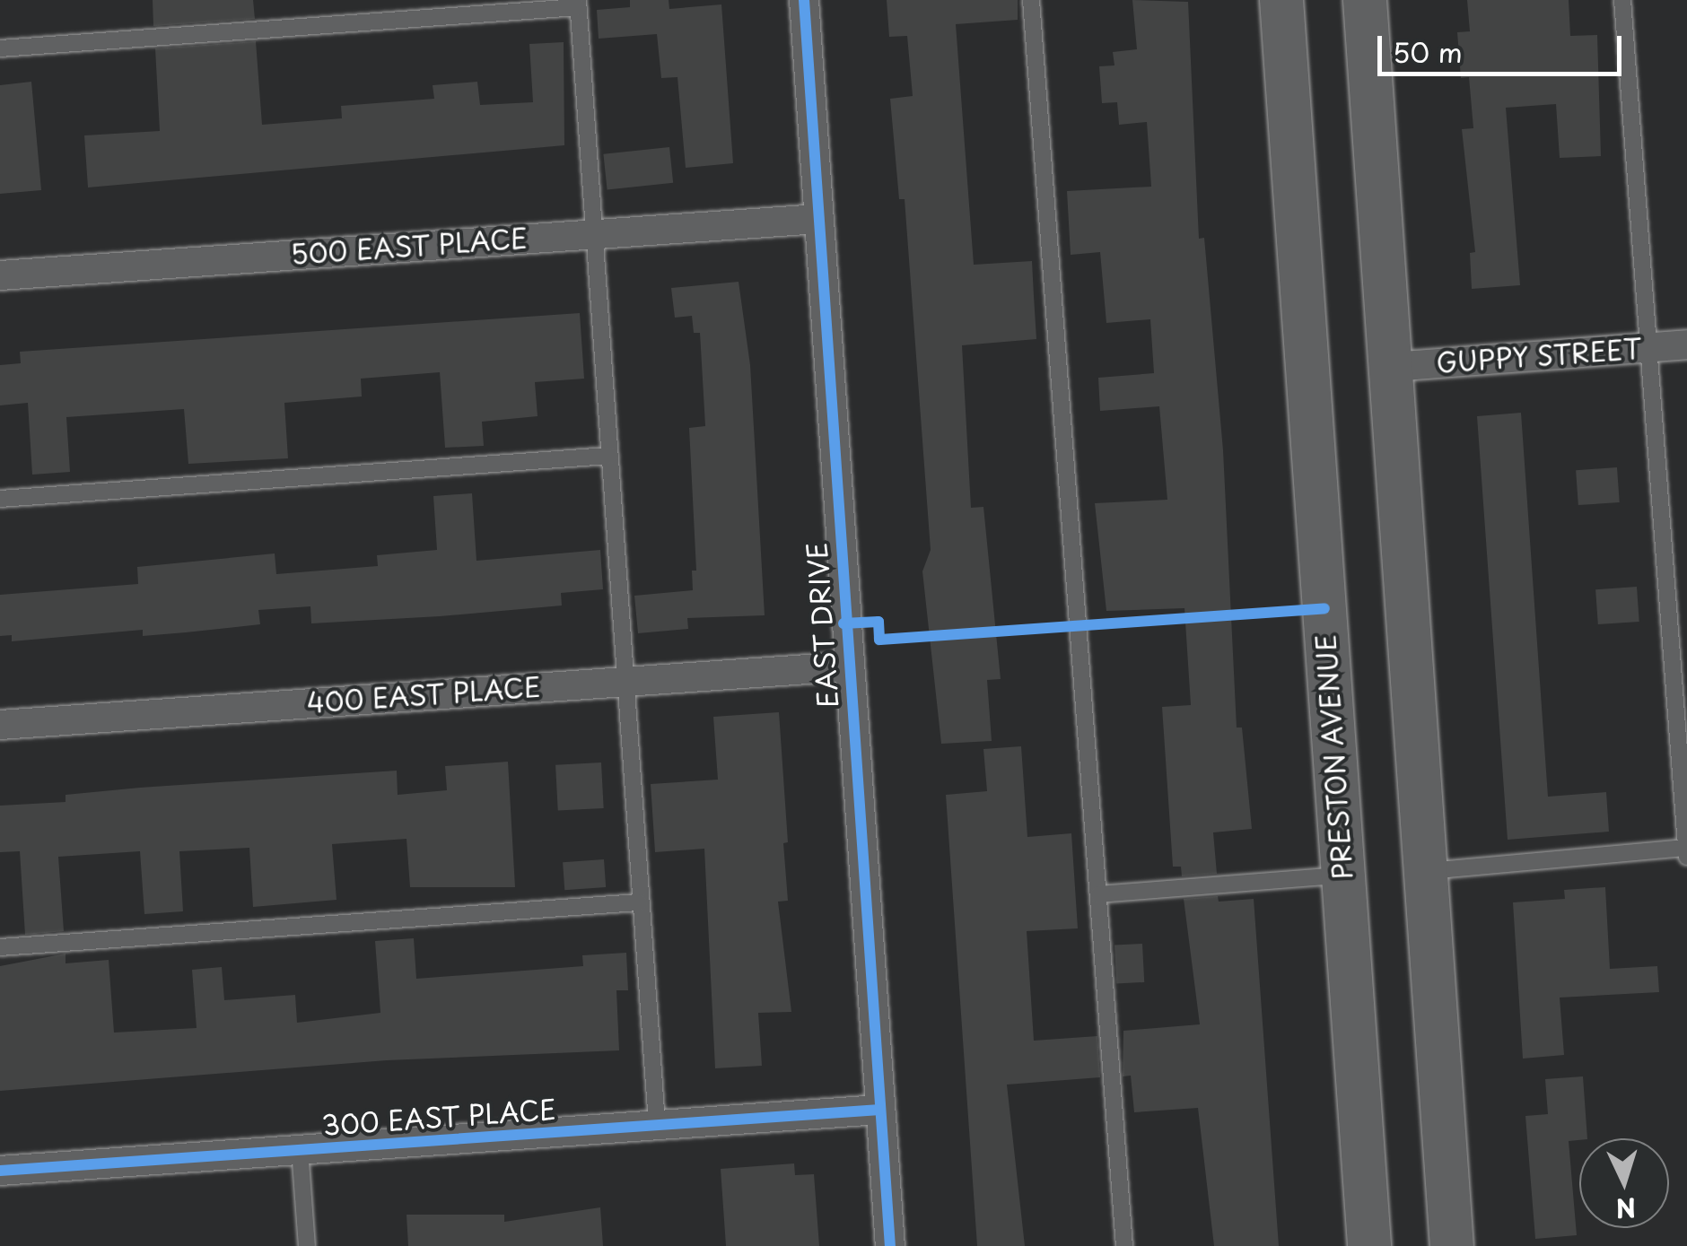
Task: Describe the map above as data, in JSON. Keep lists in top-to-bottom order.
{
  "streets": {
    "main road": ["PRESTON AVENUE"],
    "street": [
      "500 EAST PLACE",
      "GUPPY STREET",
      "EAST DRIVE",
      "400 EAST PLACE",
      "300 EAST PLACE"
    ]
  },
  "crossings": [
    ["500 EAST PLACE", "EAST DRIVE"],
    ["EAST DRIVE", "400 EAST PLACE"],
    ["EAST DRIVE", "300 EAST PLACE"]
  ],
  "scale_bar": "50 m",
  "north": "bottom"
}
